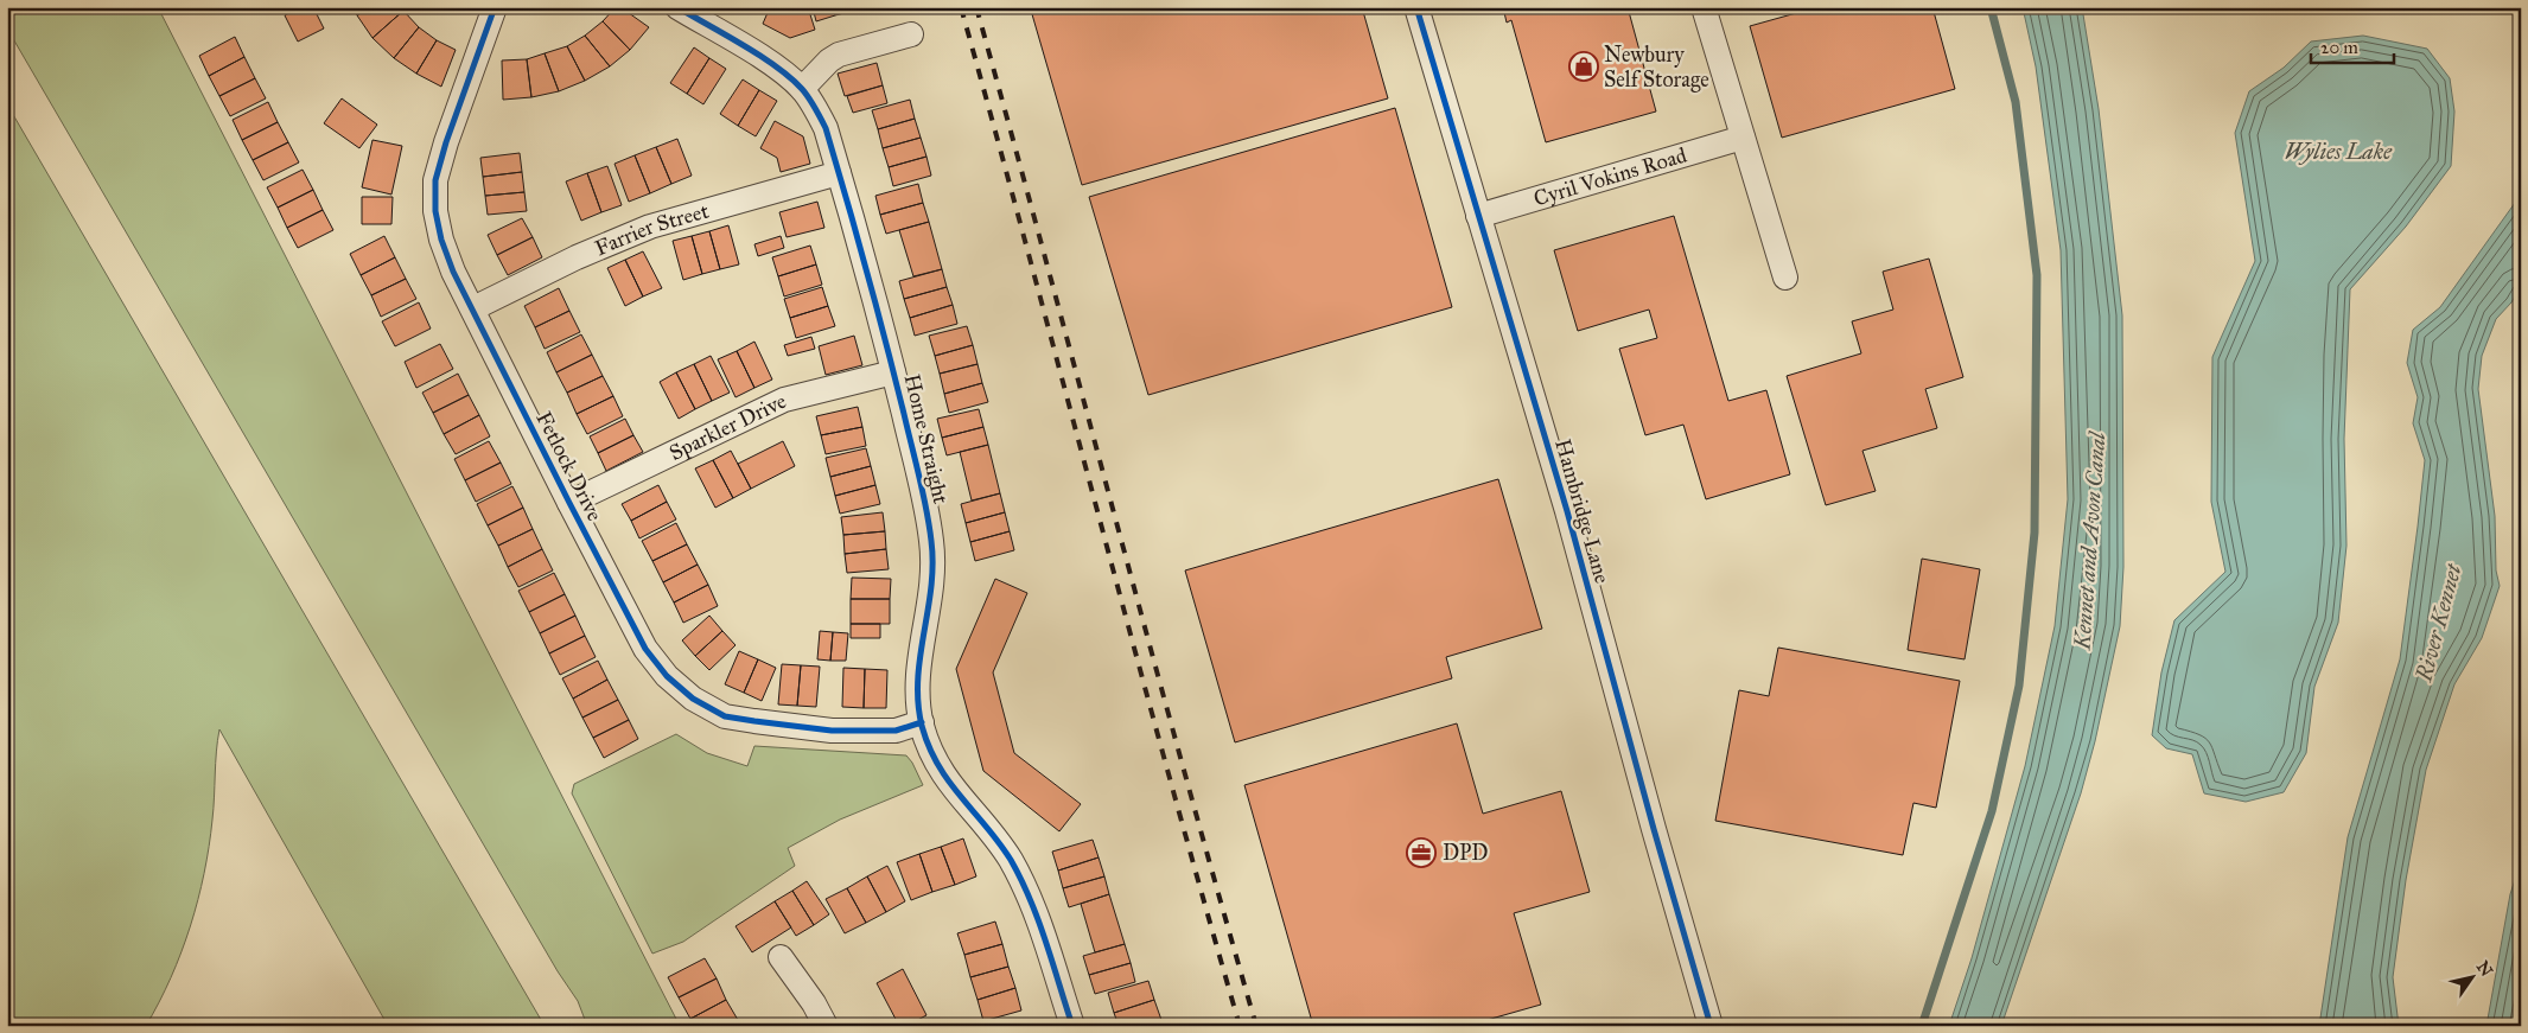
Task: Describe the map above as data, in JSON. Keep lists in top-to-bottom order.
{
  "streets": {
    "street": [
      "Cyril Vokins Road",
      "Farrier Street",
      "Sparkler Drive",
      "Home Straight",
      "Fetlock Drive",
      "Hambridge Lane"
    ]
  },
  "crossings": [
    ["Cyril Vokins Road", "Hambridge Lane"],
    ["Farrier Street", "Home Straight"],
    ["Farrier Street", "Fetlock Drive"],
    ["Sparkler Drive", "Home Straight"],
    ["Sparkler Drive", "Fetlock Drive"],
    ["Home Straight", "Fetlock Drive"]
  ],
  "water": ["Wylies Lake", "Kennet and Avon Canal", "River Kennet"],
  "places": {
    "shop": ["Newbury Self Storage"],
    "office": ["DPD"]
  },
  "scale_bar": "20 m",
  "north": "top right"
}
